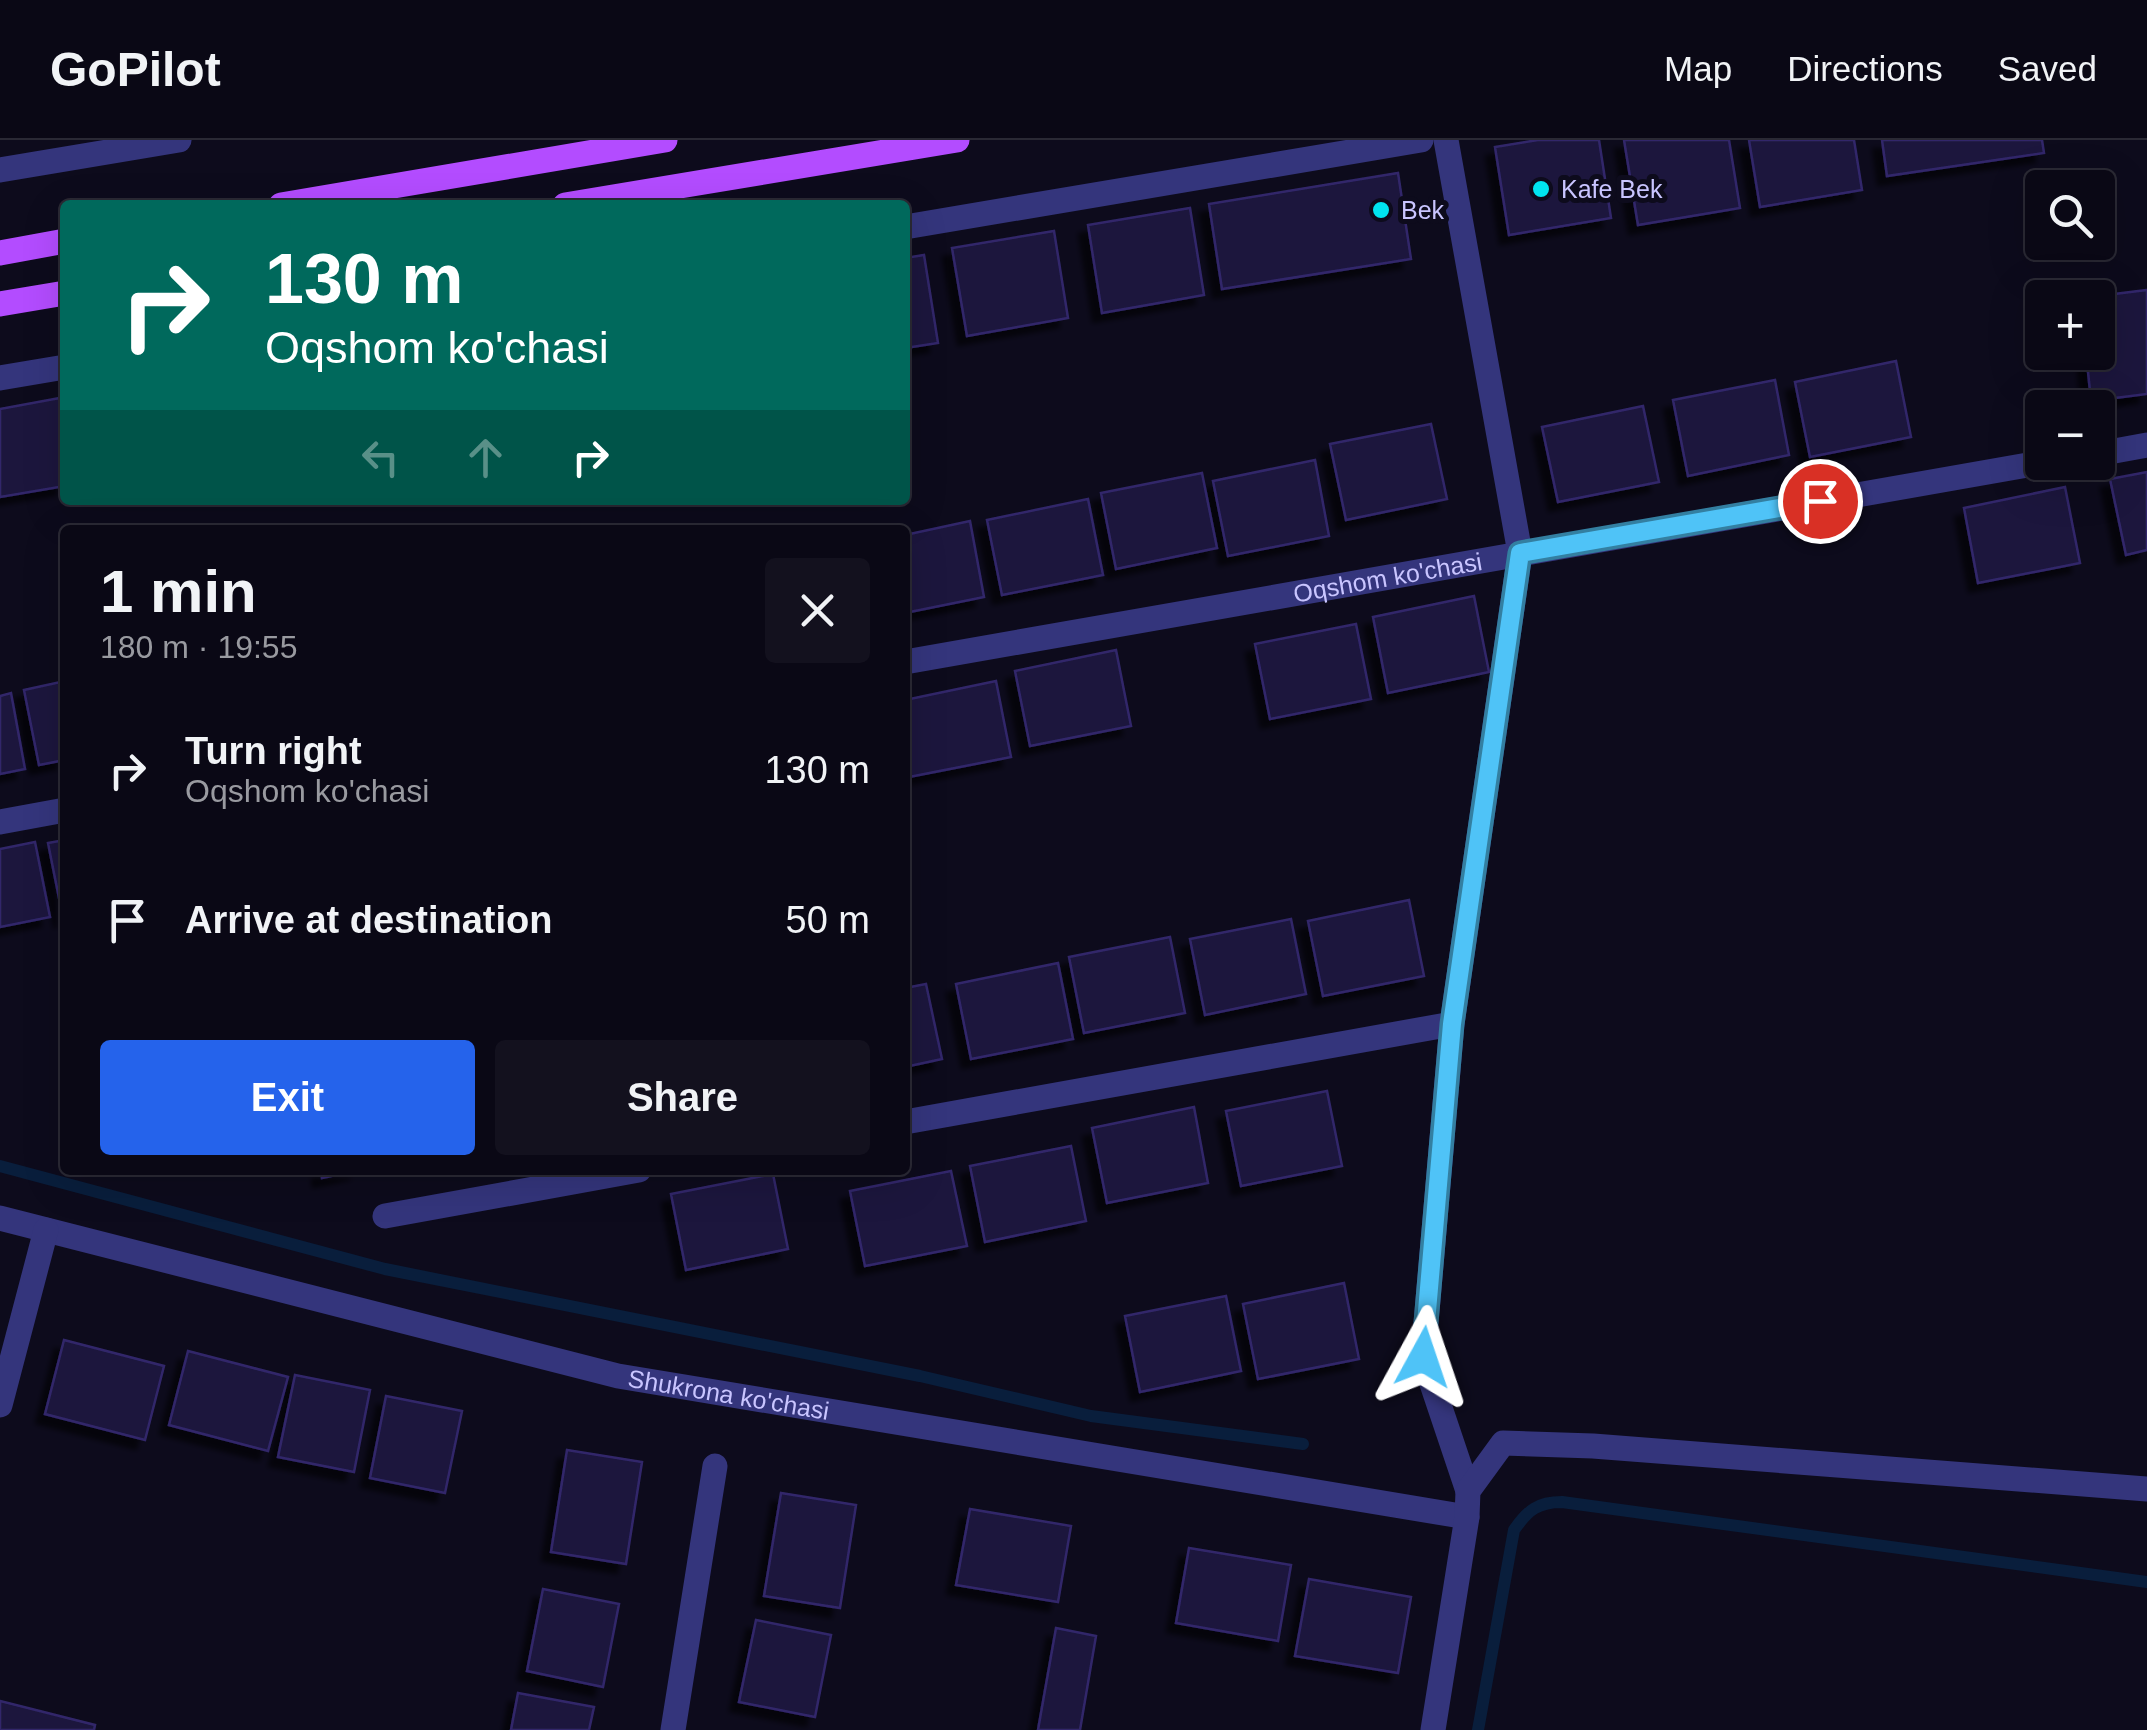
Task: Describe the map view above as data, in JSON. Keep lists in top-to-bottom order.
{
  "streets": {
    "street": ["Oqshom ko'chasi", "Shukrona ko'chasi"]
  },
  "places": ["Kafe Bek", "Bek"],
  "page": {
    "header": "GoPilot",
    "nav": ["Map", "Directions", "Saved"],
    "map_buttons": ["+", "−"],
    "turn": ["130 m", "Oqshom ko'chasi"],
    "heading": ["1 min", "180 m · 19:55"],
    "list": [
      {
        "name": "Turn right",
        "note": "Oqshom ko'chasi",
        "value": "130 m"
      },
      {
        "name": "Arrive at destination",
        "value": "50 m"
      }
    ],
    "buttons": ["Exit", "Share"]
  }
}
